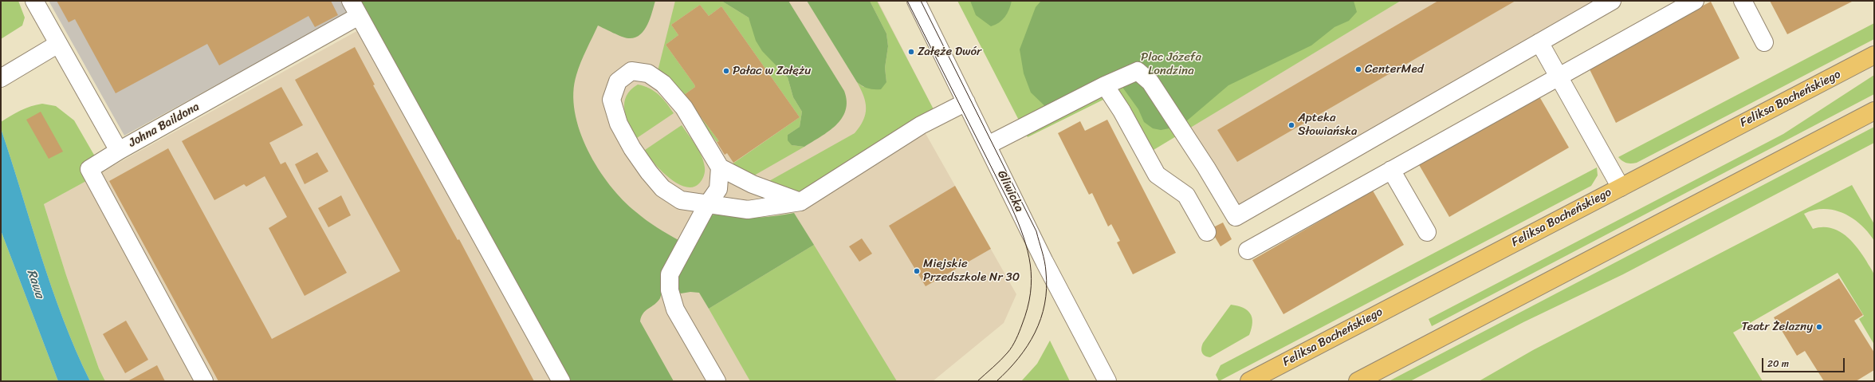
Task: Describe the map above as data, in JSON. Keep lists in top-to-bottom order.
{
  "streets": {
    "main road": ["Feliksa Bocheńskiego"],
    "street": ["Johna Baildona", "Gliwicka"]
  },
  "water": ["Rawa"],
  "parks": ["Plac Józefa Londzina"],
  "places": [
    "Załęże Dwór",
    "CenterMed",
    "Pałac w Załężu",
    "Apteka Słowiańska",
    "Miejskie Przedszkole Nr 30",
    "Teatr Żelazny"
  ],
  "scale_bar": "20 m"
}
